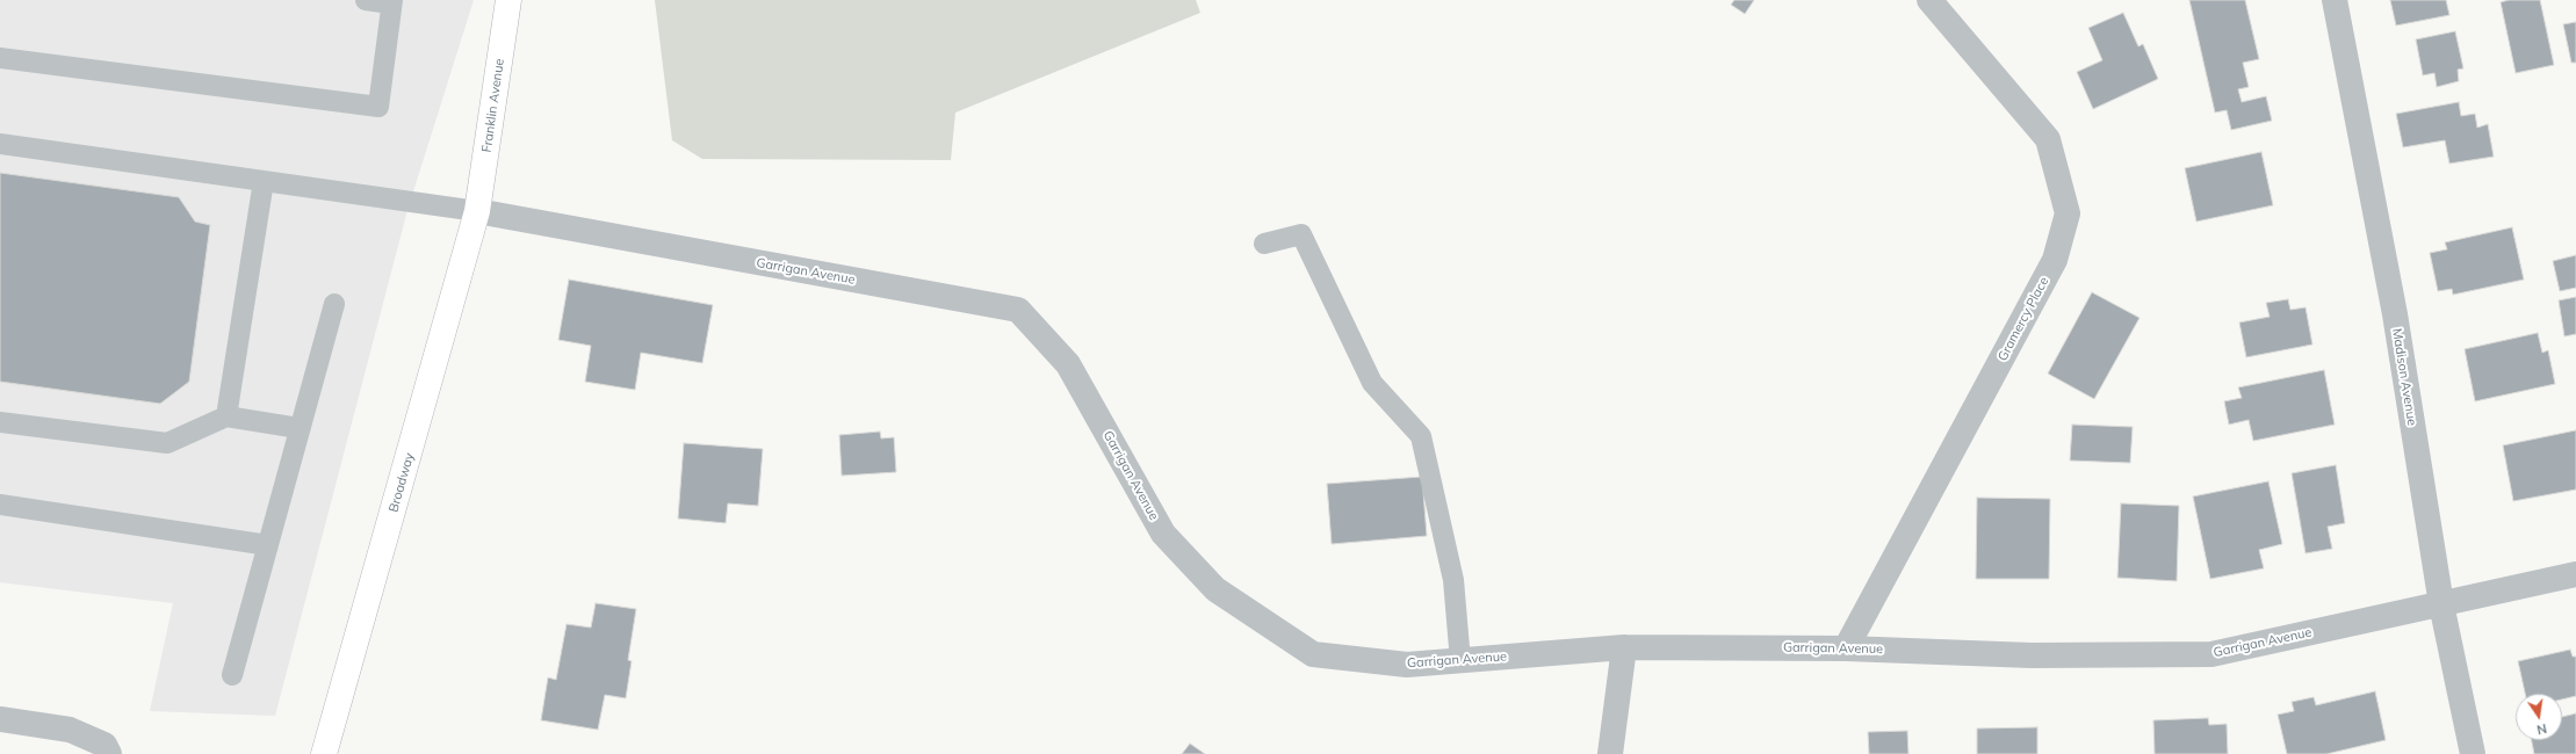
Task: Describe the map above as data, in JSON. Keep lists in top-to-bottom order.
{
  "streets": {
    "main road": ["Franklin Avenue", "Broadway"],
    "street": ["Garrigan Avenue", "Gramercy Place", "Madison Avenue"]
  },
  "crossings": [
    ["Franklin Avenue", "Garrigan Avenue"],
    ["Franklin Avenue", "Broadway"],
    ["Garrigan Avenue", "Gramercy Place"],
    ["Garrigan Avenue", "Madison Avenue"],
    ["Garrigan Avenue", "Broadway"]
  ],
  "north": "bottom"
}
